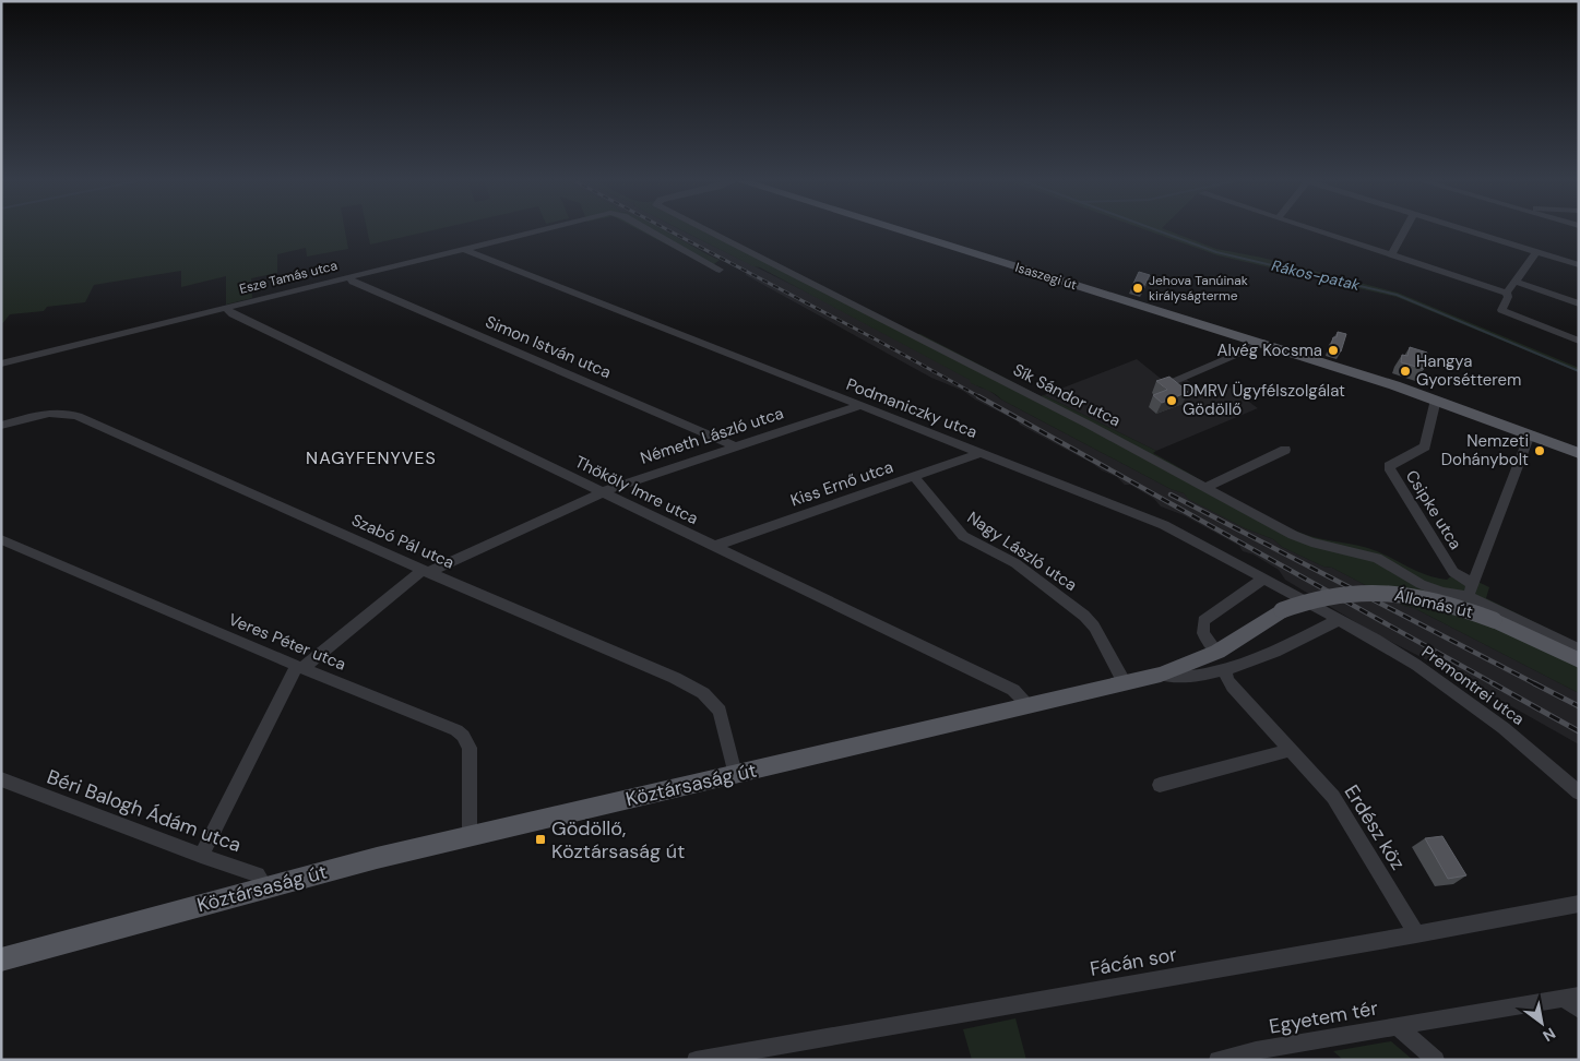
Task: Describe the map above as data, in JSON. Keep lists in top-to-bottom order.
{
  "streets": {
    "main road": ["Isaszegi út", "Állomás út", "Köztársaság út"],
    "street": [
      "Esze Tamás utca",
      "Simon István utca",
      "Sík Sándor utca",
      "Podmaniczky utca",
      "Németh László utca",
      "Kiss Ernő utca",
      "Thököly Imre utca",
      "Csipke utca",
      "Szabó Pál utca",
      "Nagy László utca",
      "Veres Péter utca",
      "Premontrei utca",
      "Béri Balogh Ádám utca",
      "Erdész köz",
      "Fácán sor",
      "Egyetem tér"
    ]
  },
  "crossings": [
    ["Isaszegi út", "Csipke utca"],
    ["Esze Tamás utca", "Simon István utca"],
    ["Esze Tamás utca", "Podmaniczky utca"],
    ["Esze Tamás utca", "Thököly Imre utca"],
    ["Simon István utca", "Németh László utca"],
    ["Sík Sándor utca", "Csipke utca"],
    ["Sík Sándor utca", "Állomás út"],
    ["Podmaniczky utca", "Németh László utca"],
    ["Podmaniczky utca", "Kiss Ernő utca"],
    ["Podmaniczky utca", "Premontrei utca"],
    ["Podmaniczky utca", "Köztársaság út"],
    ["Németh László utca", "Thököly Imre utca"],
    ["Németh László utca", "Szabó Pál utca"],
    ["Németh László utca", "Veres Péter utca"],
    ["Németh László utca", "Béri Balogh Ádám utca"],
    ["Kiss Ernő utca", "Thököly Imre utca"],
    ["Kiss Ernő utca", "Nagy László utca"],
    ["Thököly Imre utca", "Köztársaság út"],
    ["Csipke utca", "Állomás út"],
    ["Szabó Pál utca", "Köztársaság út"],
    ["Nagy László utca", "Köztársaság út"],
    ["Állomás út", "Köztársaság út"],
    ["Veres Péter utca", "Köztársaság út"],
    ["Premontrei utca", "Köztársaság út"],
    ["Köztársaság út", "Béri Balogh Ádám utca"],
    ["Köztársaság út", "Erdész köz"],
    ["Erdész köz", "Fácán sor"]
  ],
  "districts": ["NAGYFENYVES"],
  "water": ["Rákos-patak"],
  "places": {
    "other": [
      "Jehova Tanúinak királyságterme",
      "Alvég Kocsma",
      "Hangya Gyorsétterem",
      "DMRV Ügyfélszolgálat Gödöllő",
      "Nemzeti Dohánybolt"
    ],
    "transit": ["Gödöllő, Köztársaság út"]
  },
  "north": "bottom right"
}
